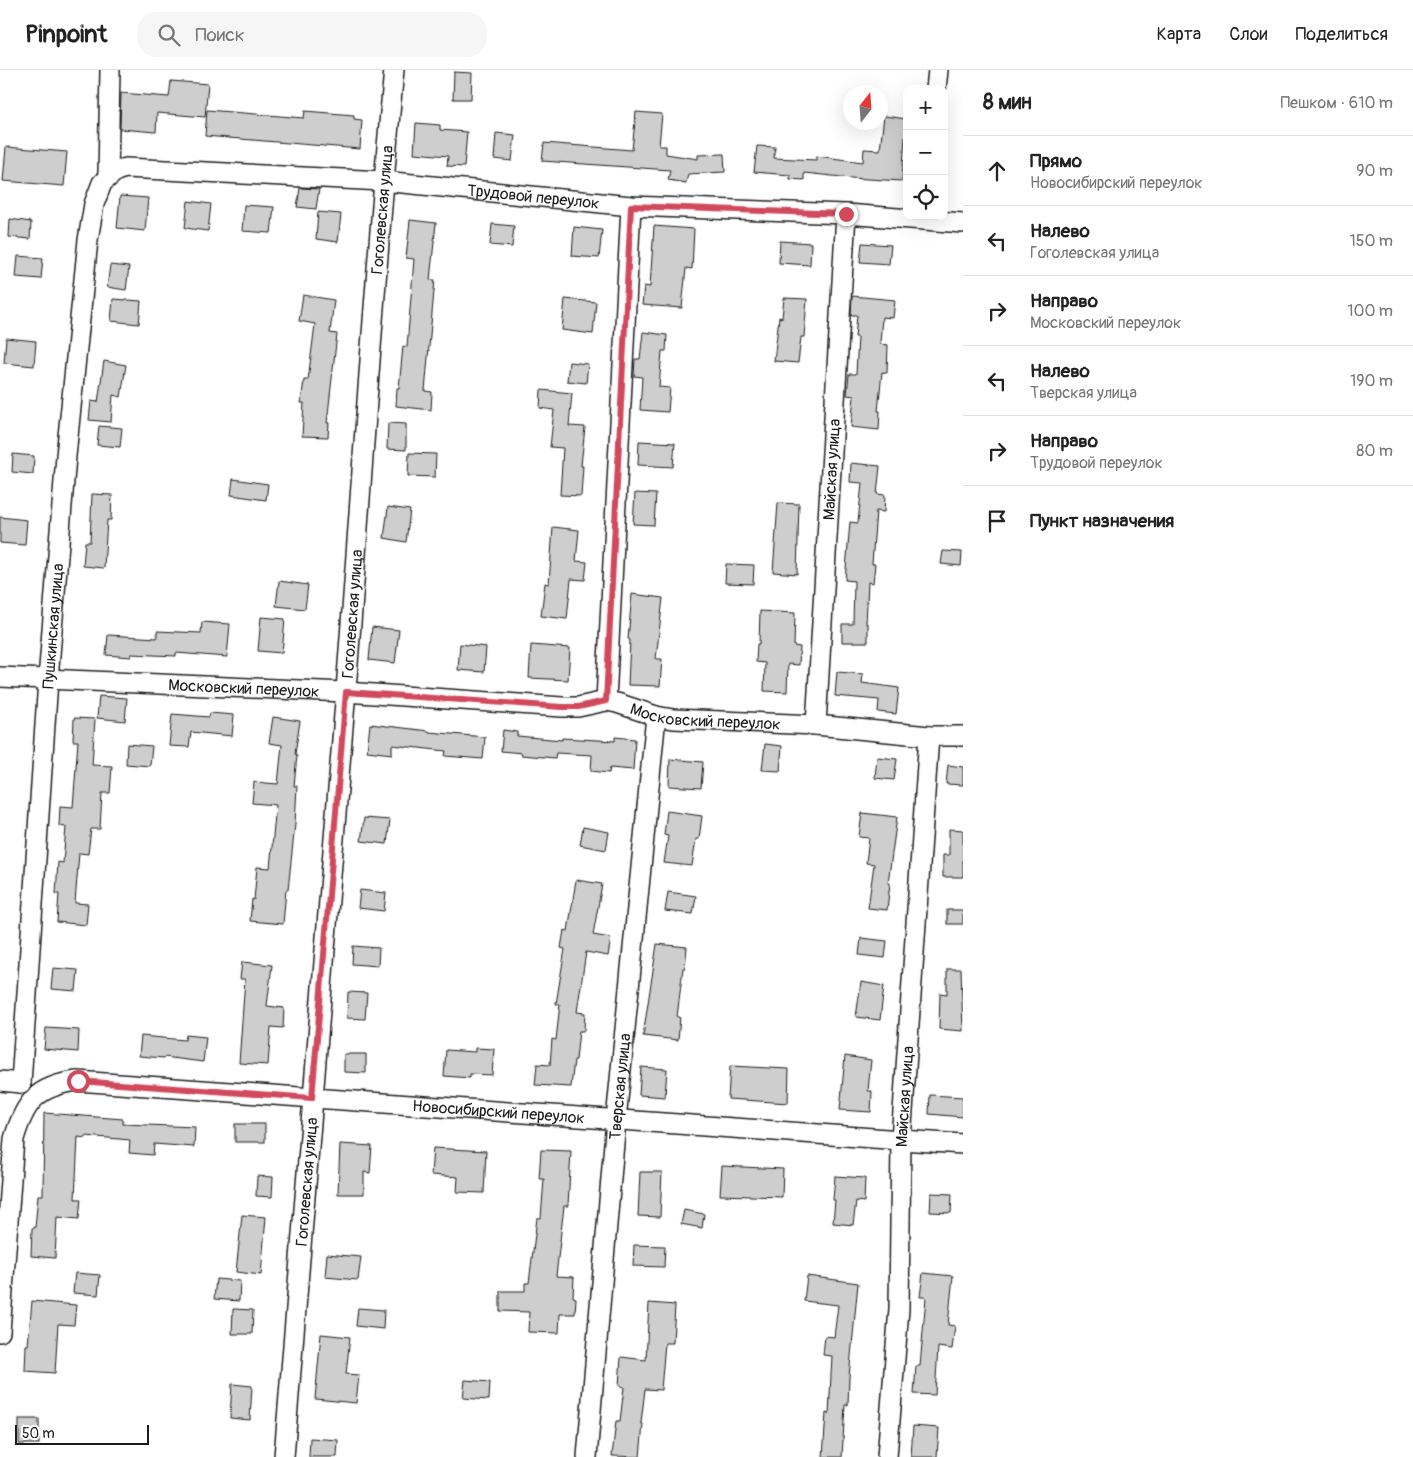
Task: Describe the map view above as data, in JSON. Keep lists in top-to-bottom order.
{
  "streets": {
    "street": [
      "Трудовой переулок",
      "Гоголевская улица",
      "Майская улица",
      "Пушкинская улица",
      "Московский переулок",
      "Тверская улица",
      "Новосибирский переулок"
    ]
  },
  "crossings": [
    ["Трудовой переулок", "Гоголевская улица"],
    ["Трудовой переулок", "Майская улица"],
    ["Трудовой переулок", "Пушкинская улица"],
    ["Гоголевская улица", "Московский переулок"],
    ["Гоголевская улица", "Новосибирский переулок"],
    ["Майская улица", "Московский переулок"],
    ["Майская улица", "Новосибирский переулок"],
    ["Пушкинская улица", "Московский переулок"],
    ["Московский переулок", "Тверская улица"],
    ["Тверская улица", "Новосибирский переулок"]
  ],
  "scale_bar": "50 m",
  "north": "top",
  "page": {
    "header": "Pinpoint",
    "search": "Поиск",
    "nav": ["Карта", "Слои", "Поделиться"],
    "heading": ["8 мин", "Пешком · 610 m"],
    "map_buttons": ["+", "−"],
    "list": [
      ["Прямо", "Новосибирский переулок", "90 m"],
      ["Налево", "Гоголевская улица", "150 m"],
      ["Направо", "Московский переулок", "100 m"],
      ["Налево", "Тверская улица", "190 m"],
      ["Направо", "Трудовой переулок", "80 m"],
      "Пункт назначения"
    ],
    "scale": "50 m"
  }
}
